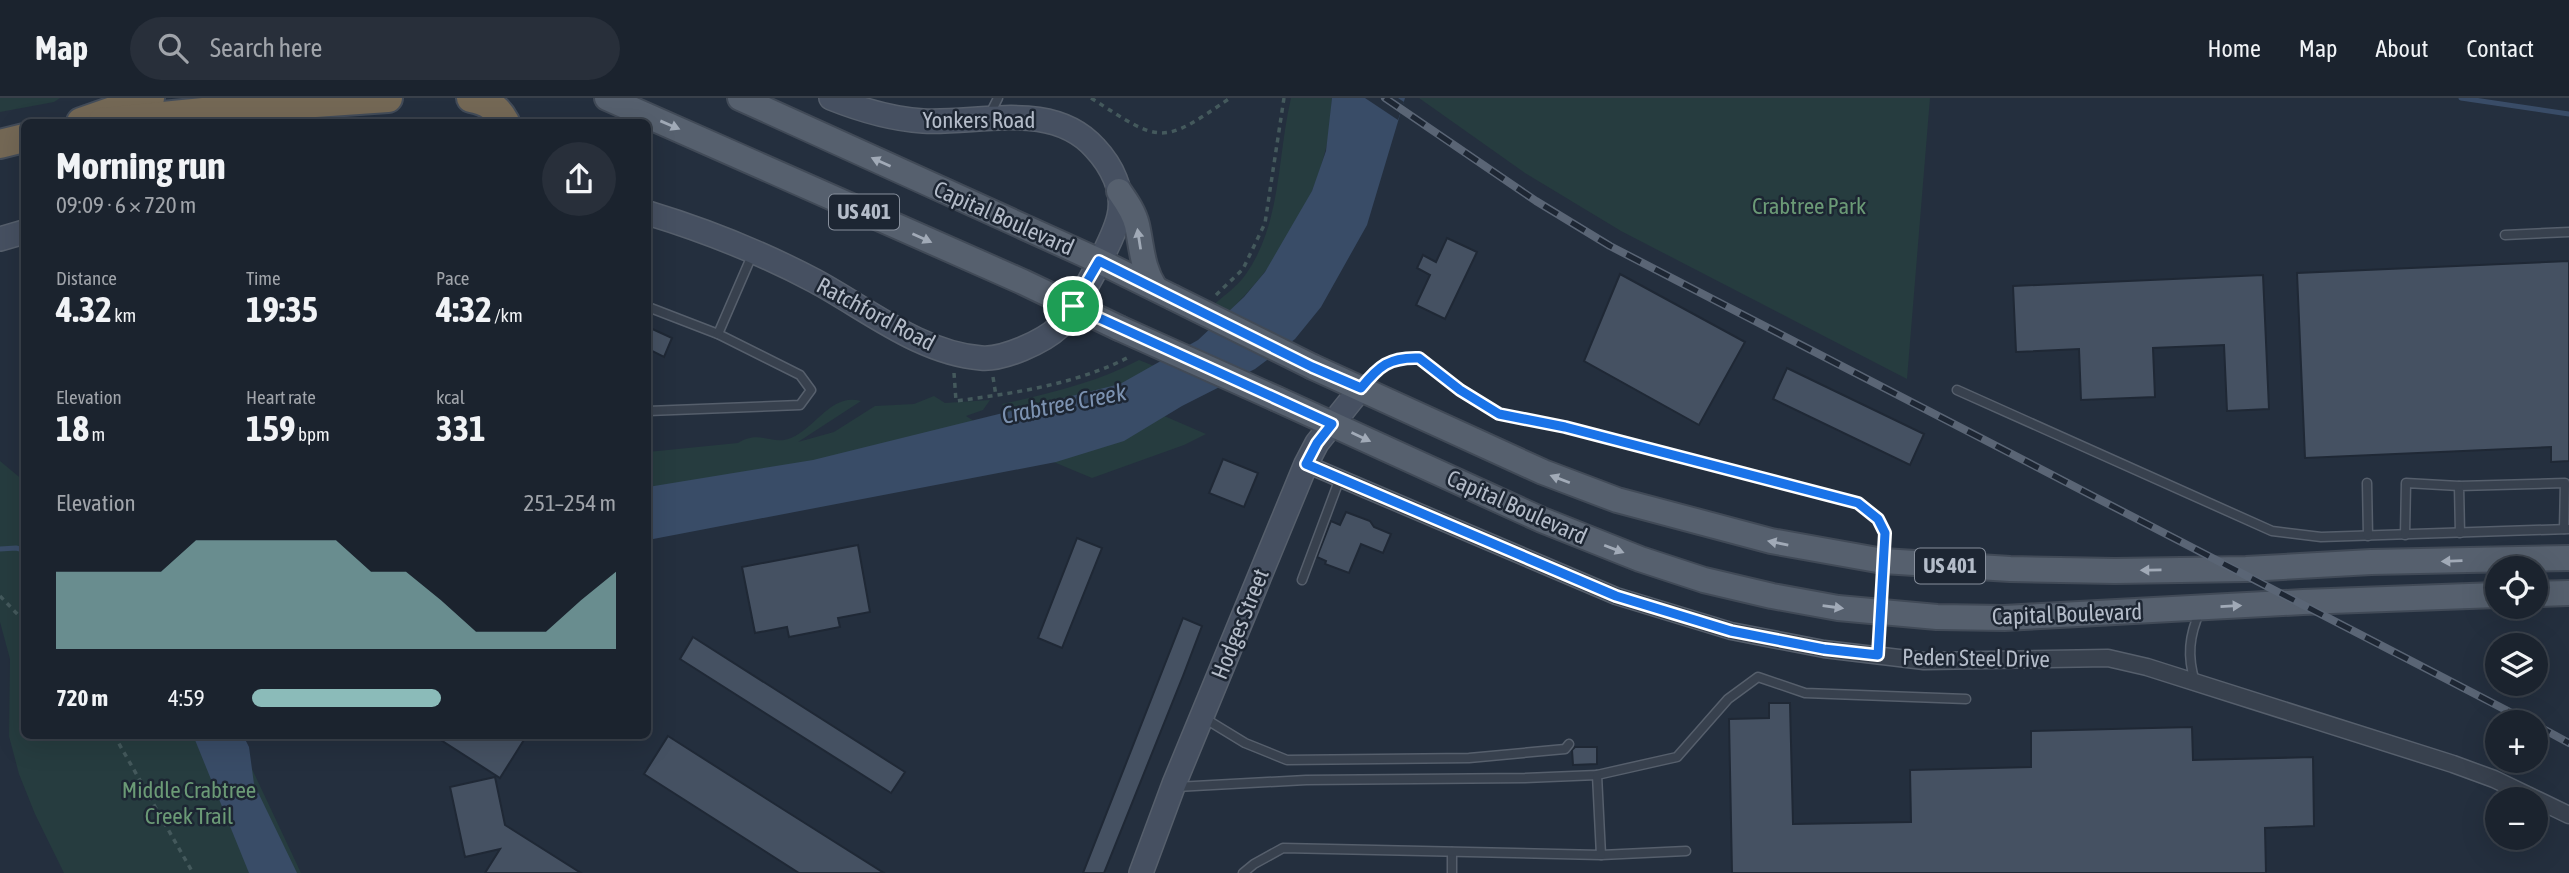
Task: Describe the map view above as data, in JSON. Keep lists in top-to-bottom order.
{
  "streets": {
    "main road": ["US 401", "Capital Boulevard"],
    "street": [
      "Yonkers Road",
      "Ratchford Road",
      "Hodges Street",
      "Peden Steel Drive"
    ]
  },
  "crossings": [
    ["Capital Boulevard", "Ratchford Road"],
    ["Capital Boulevard", "Hodges Street"],
    ["Hodges Street", "Peden Steel Drive"]
  ],
  "water": ["Crabtree Creek"],
  "parks": ["Crabtree Park", "Middle Crabtree Creek Trail"],
  "page": {
    "header": "Map",
    "search": "Search here",
    "nav": [
      "Home",
      "Map",
      "About",
      "Contact"
    ],
    "heading": ["Morning run", "09:09 · 6 × 720 m"],
    "stats": [
      ["Distance", "4.32 km"],
      ["Time", "19:35"],
      ["Pace", "4:32 /km"],
      ["Elevation", "18 m"],
      ["Heart rate", "159 bpm"],
      ["kcal", "331"]
    ],
    "chart": ["Elevation", "251–254 m"],
    "map_buttons": ["+", "−"],
    "list": [
      {
        "name": "720 m",
        "note": "4:59"
      }
    ]
  }
}
